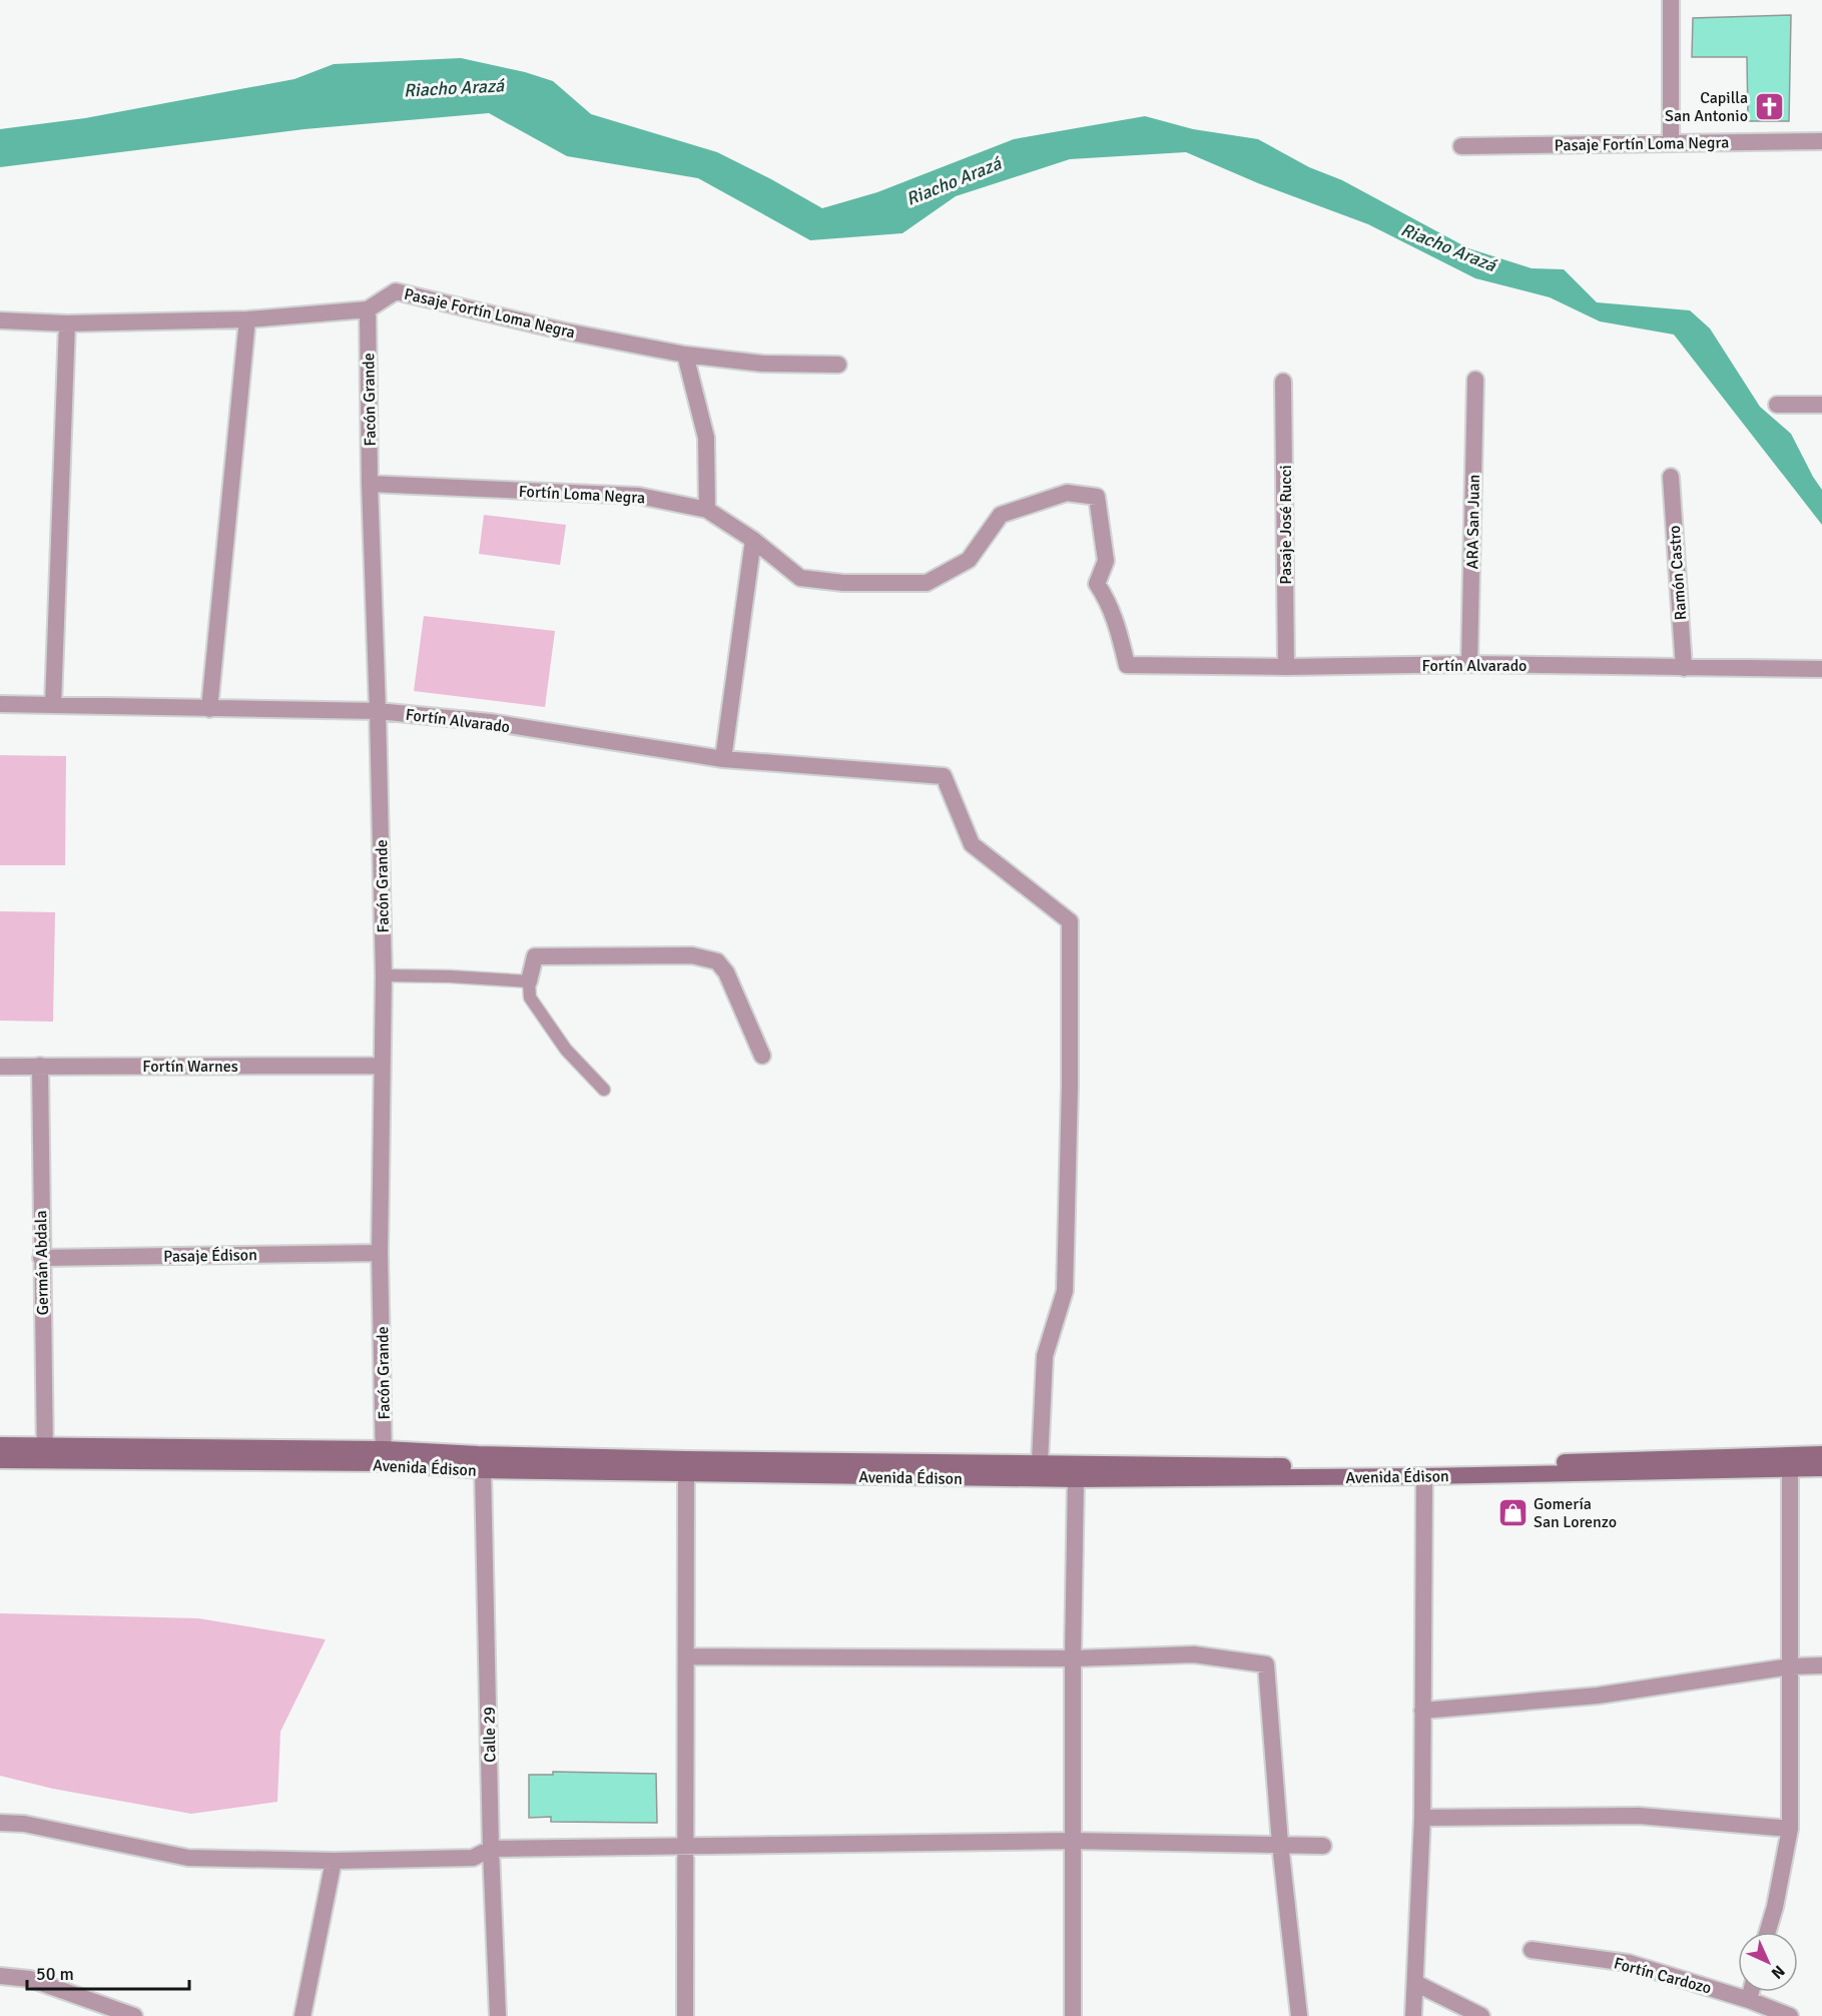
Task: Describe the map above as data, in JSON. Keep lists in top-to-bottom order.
{
  "streets": {
    "main road": ["Avenida Édison"],
    "street": [
      "Pasaje Fortín Loma Negra",
      "Facón Grande",
      "Fortín Loma Negra",
      "ARA San Juan",
      "Pasaje José Rucci",
      "Ramón Castro",
      "Fortín Alvarado",
      "Fortín Warnes",
      "Pasaje Édison",
      "Germán Abdala",
      "Calle 29",
      "Fortín Cardozo"
    ]
  },
  "crossings": [
    ["Pasaje Fortín Loma Negra", "Facón Grande"],
    ["Facón Grande", "Fortín Loma Negra"],
    ["Facón Grande", "Fortín Alvarado"],
    ["Facón Grande", "Fortín Warnes"],
    ["Facón Grande", "Pasaje Édison"],
    ["Facón Grande", "Avenida Édison"],
    ["Fortín Loma Negra", "Fortín Alvarado"],
    ["ARA San Juan", "Fortín Alvarado"],
    ["Pasaje José Rucci", "Fortín Alvarado"],
    ["Ramón Castro", "Fortín Alvarado"],
    ["Fortín Alvarado", "Avenida Édison"],
    ["Fortín Warnes", "Germán Abdala"],
    ["Pasaje Édison", "Germán Abdala"],
    ["Germán Abdala", "Avenida Édison"],
    ["Avenida Édison", "Calle 29"]
  ],
  "water": ["Riacho Arazá"],
  "places": {
    "church": ["Capilla San Antonio"],
    "shop": ["Gomería San Lorenzo"]
  },
  "scale_bar": "50 m",
  "north": "bottom right"
}
